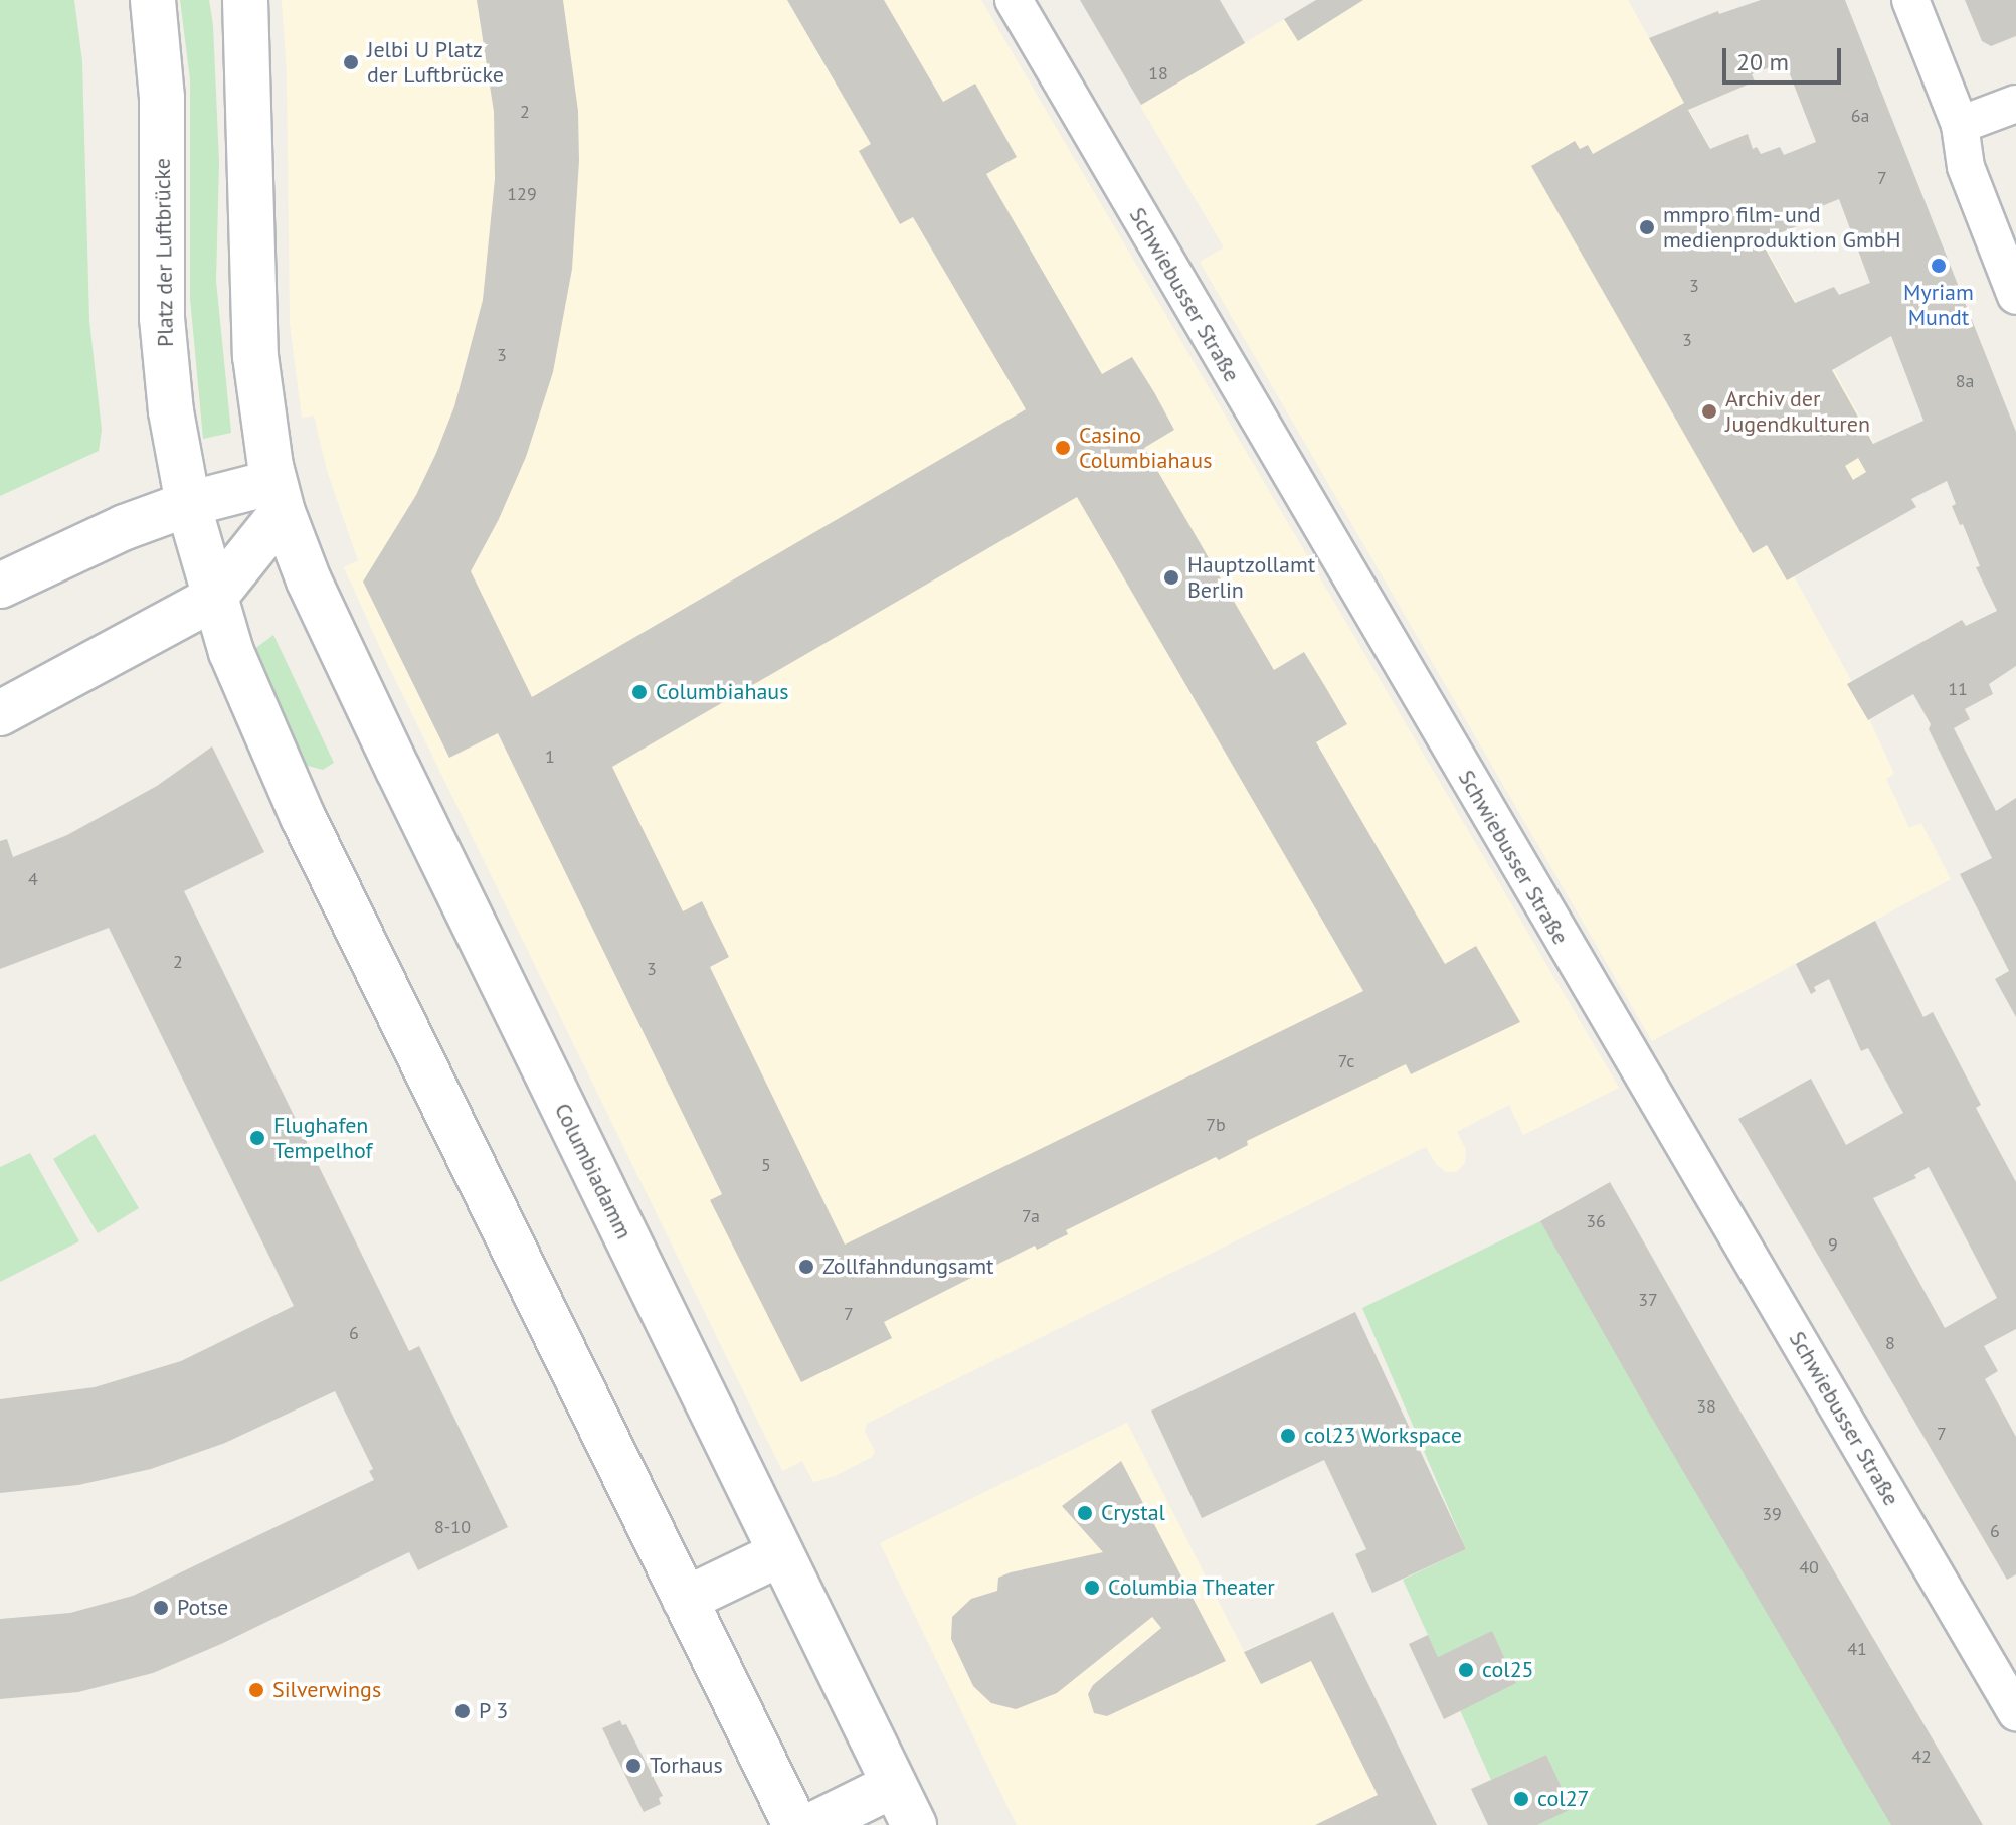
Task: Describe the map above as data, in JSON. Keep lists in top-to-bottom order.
{
  "streets": {
    "main road": ["Platz der Luftbrücke", "Columbiadamm"],
    "street": ["Schwiebusser Straße"]
  },
  "places": [
    "Jelbi U Platz der Luftbrücke",
    "mmpro film- und medienproduktion GmbH",
    "Myriam Mundt",
    "Archiv der Jugendkulturen",
    "Casino Columbiahaus",
    "Hauptzollamt Berlin",
    "Columbiahaus",
    "Flughafen Tempelhof",
    "Zollfahndungsamt",
    "col23 Workspace",
    "Crystal",
    "Columbia Theater",
    "Potse",
    "col25",
    "Silverwings",
    "P 3",
    "Torhaus",
    "col27"
  ],
  "house_numbers": [
    "18",
    "2",
    "6a",
    "7",
    "129",
    "3",
    "3",
    "3",
    "8a",
    "11",
    "1",
    "4",
    "2",
    "3",
    "7c",
    "7b",
    "5",
    "7a",
    "36",
    "9",
    "37",
    "7",
    "6",
    "8",
    "38",
    "7",
    "39",
    "8-10",
    "6",
    "40",
    "41",
    "42"
  ],
  "scale_bar": "20 m"
}
